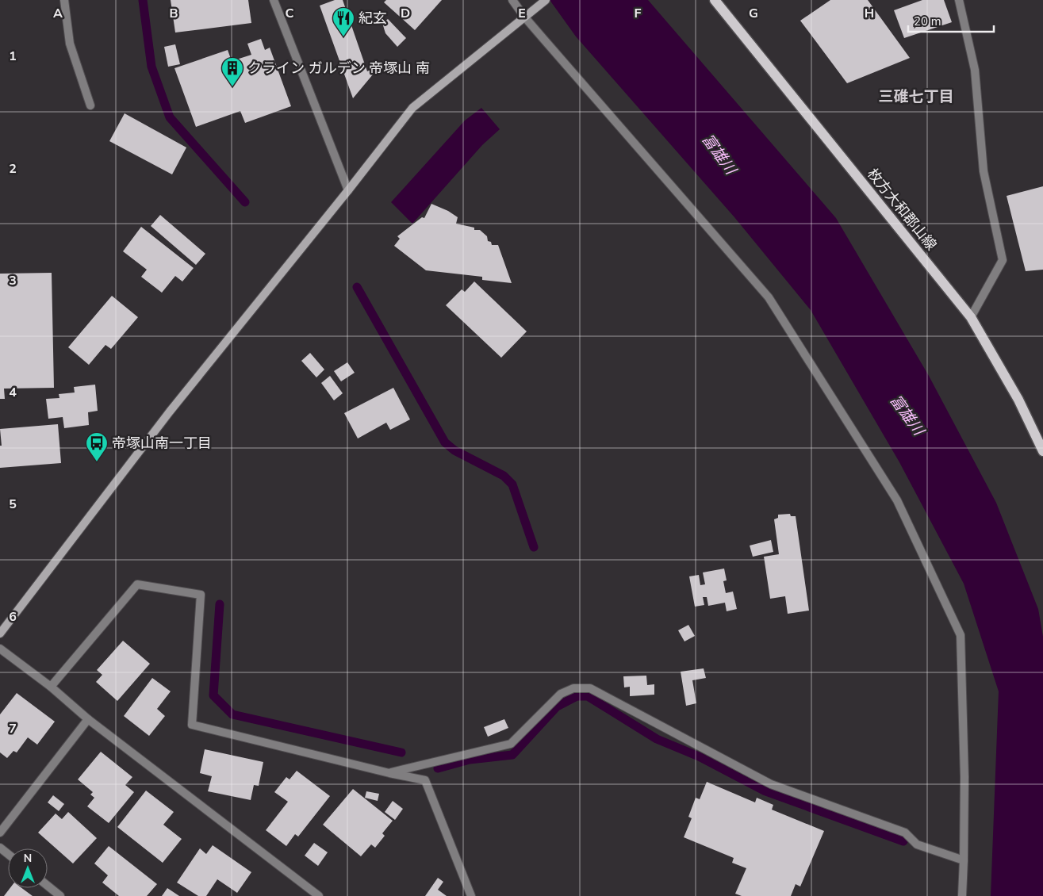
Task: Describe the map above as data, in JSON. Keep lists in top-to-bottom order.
{
  "streets": {
    "main road": ["枚方大和郡山線"]
  },
  "districts": ["三碓七丁目"],
  "water": ["富雄川"],
  "places": {
    "restaurant": ["紀玄"],
    "building": ["クライン ガルデン 帝塚山 南"],
    "bus stop": ["帝塚山南一丁目"]
  },
  "scale_bar": "20 m",
  "north": "top",
  "grid": {
    "columns": [
      "A",
      "B",
      "C",
      "D",
      "E",
      "F",
      "G",
      "H"
    ],
    "rows": [
      "1",
      "2",
      "3",
      "4",
      "5",
      "6",
      "7"
    ]
  }
}
